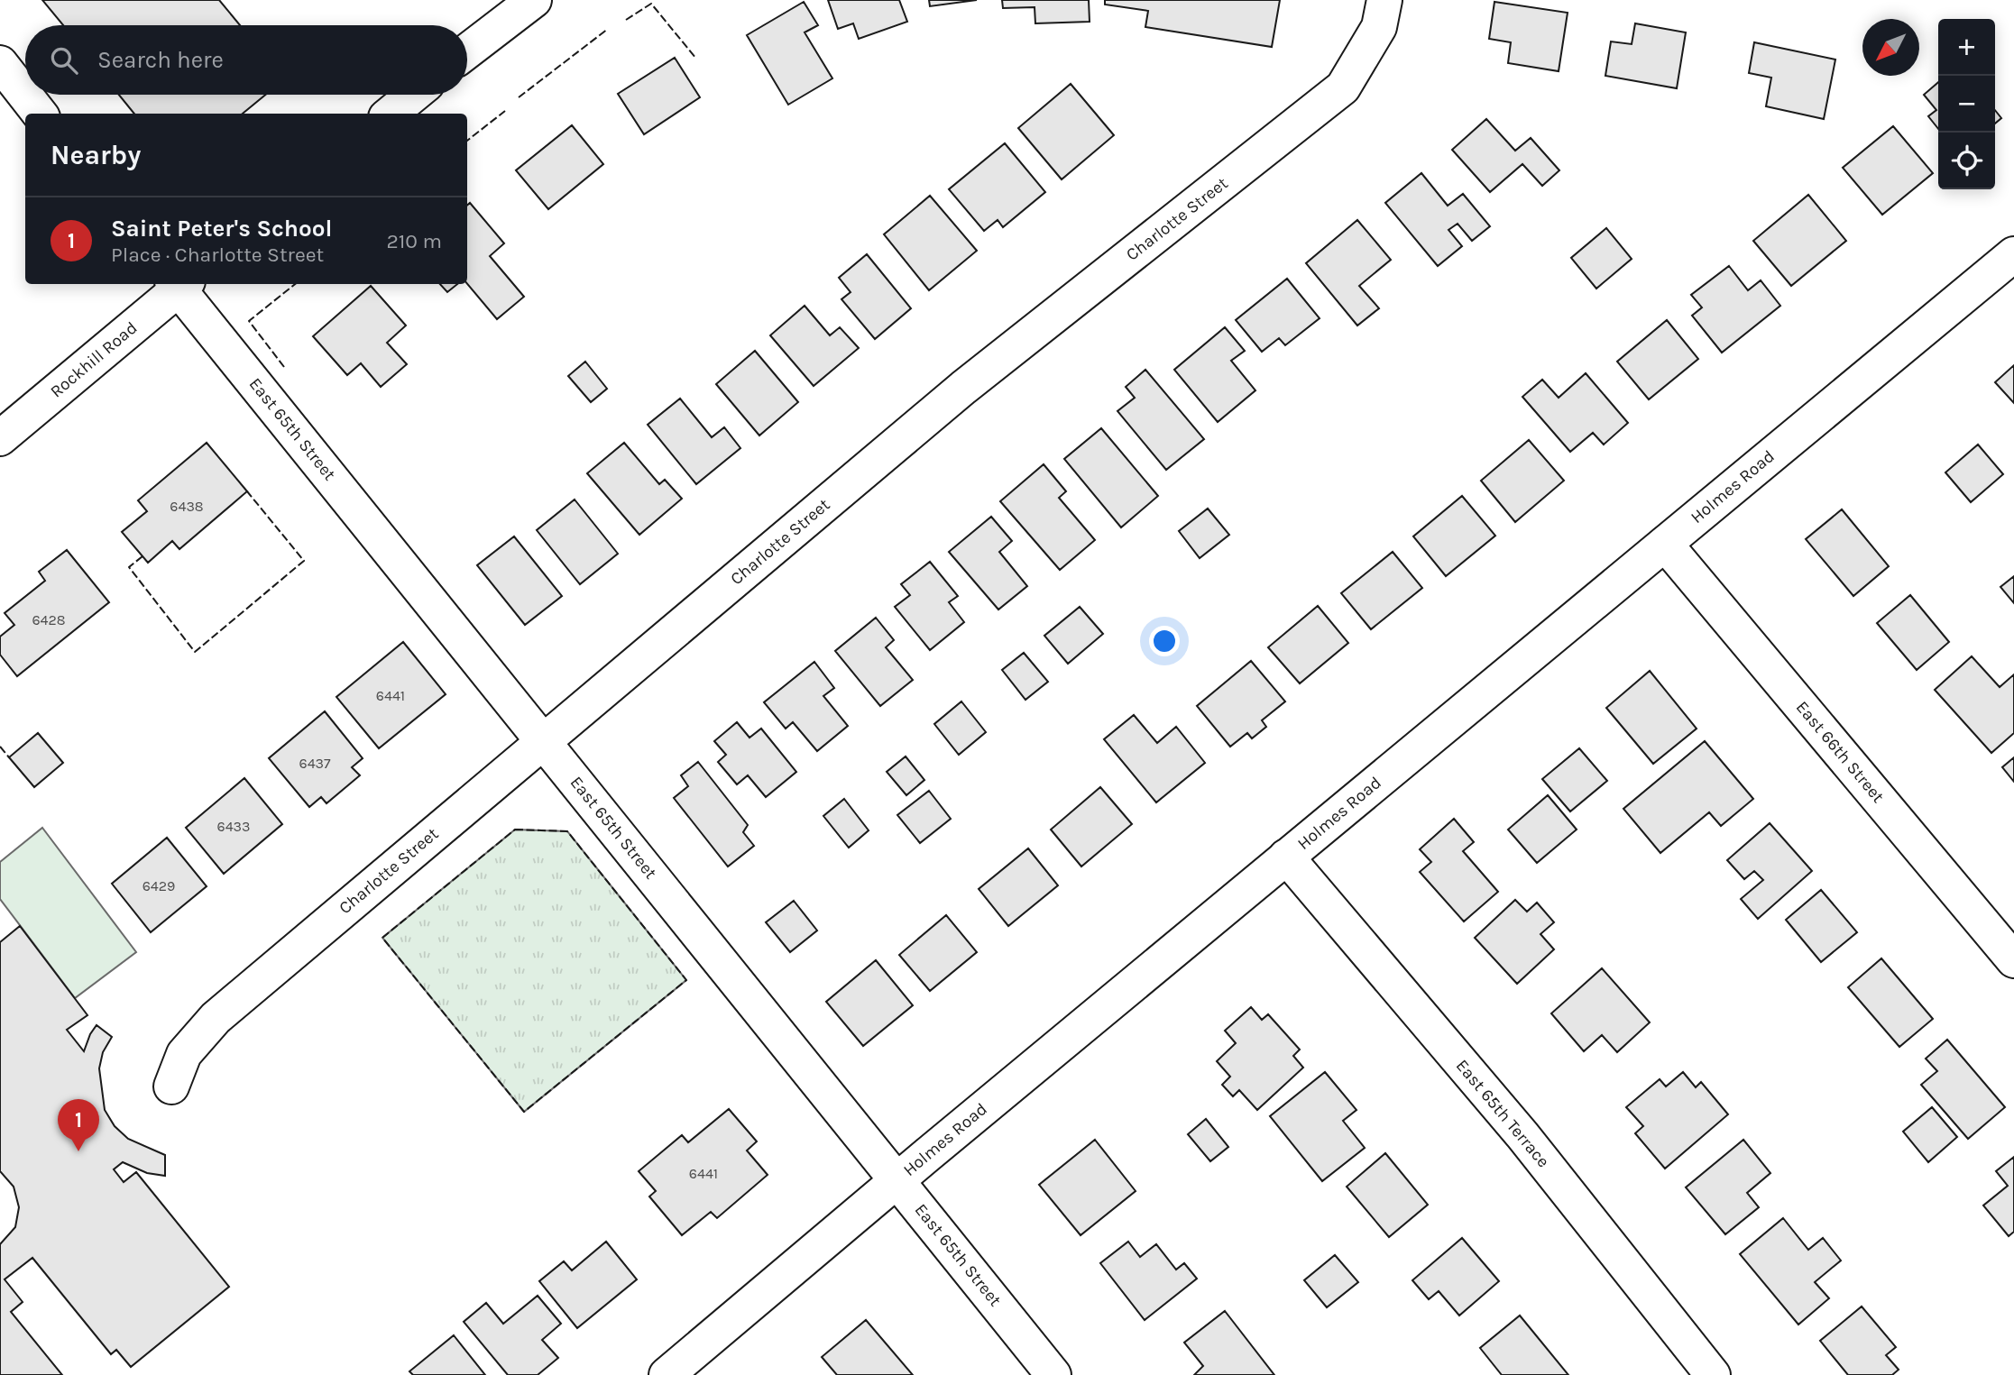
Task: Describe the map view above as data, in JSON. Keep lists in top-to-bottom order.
{
  "streets": {
    "street": [
      "Charlotte Street",
      "Rockhill Road",
      "East 65th Street",
      "Holmes Road",
      "East 66th Street",
      "East 65th Terrace"
    ]
  },
  "crossings": [
    ["Charlotte Street", "East 65th Street"],
    ["East 65th Street", "Holmes Road"],
    ["Holmes Road", "East 66th Street"],
    ["Holmes Road", "East 65th Terrace"]
  ],
  "house_numbers": [
    "6438",
    "6428",
    "6441",
    "6437",
    "6433",
    "6429",
    "6441"
  ],
  "north": "bottom left",
  "page": {
    "map_buttons": ["+", "−"],
    "search": "Search here",
    "heading": "Nearby",
    "list": [
      {
        "mark": "1",
        "name": "Saint Peter's School",
        "note": "Place · Charlotte Street",
        "value": "210 m"
      }
    ],
    "pins": "1"
  }
}
